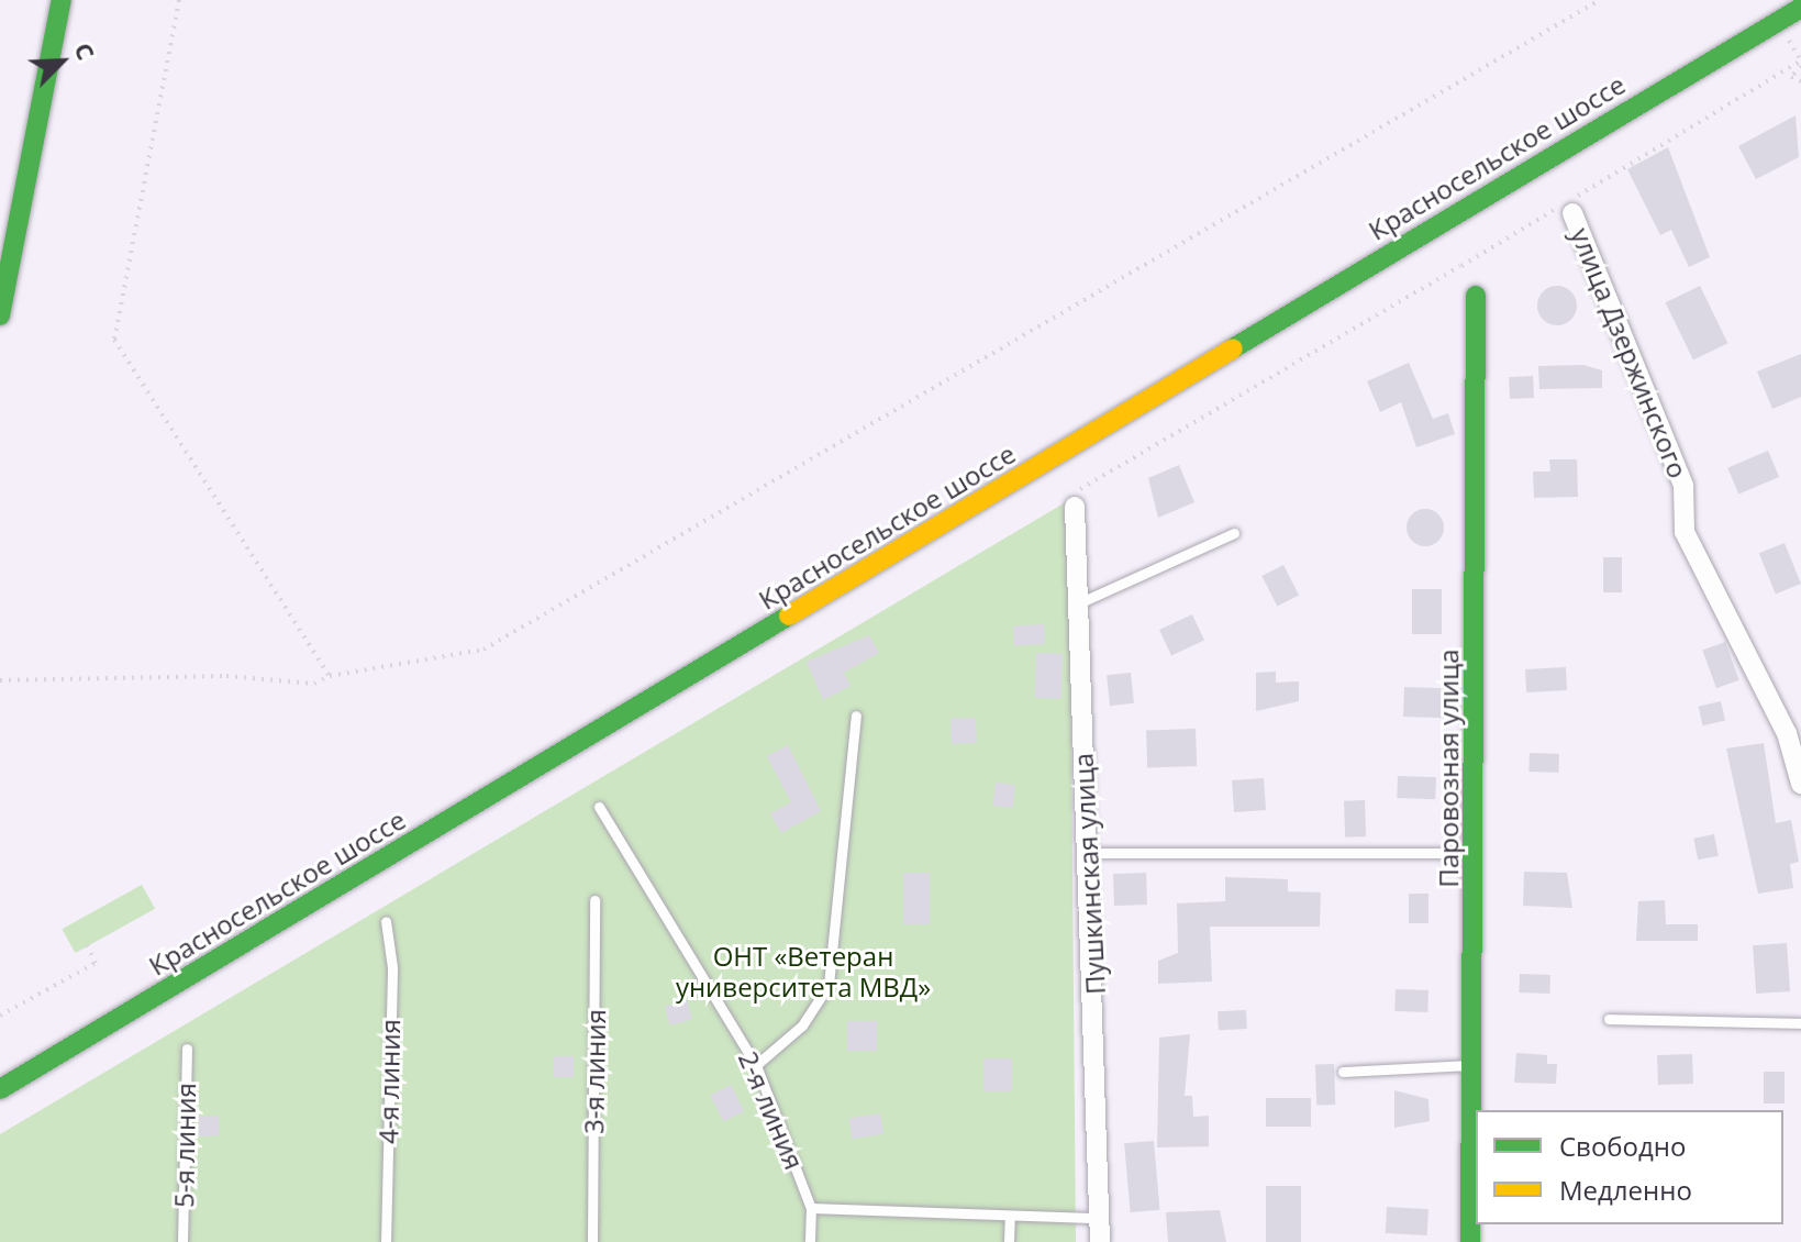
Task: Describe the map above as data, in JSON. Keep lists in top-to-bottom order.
{
  "streets": {
    "main road": ["Красносельское шоссе", "Паровозная улица"],
    "street": ["улица Дзержинского", "Пушкинская улица"],
    "lane": [
      "3-я линия",
      "4-я линия",
      "2-я линия",
      "5-я линия"
    ]
  },
  "parks": ["ОНТ «Ветеран университета МВД»"],
  "legend": ["Свободно", "Медленно"],
  "north": "top right"
}
